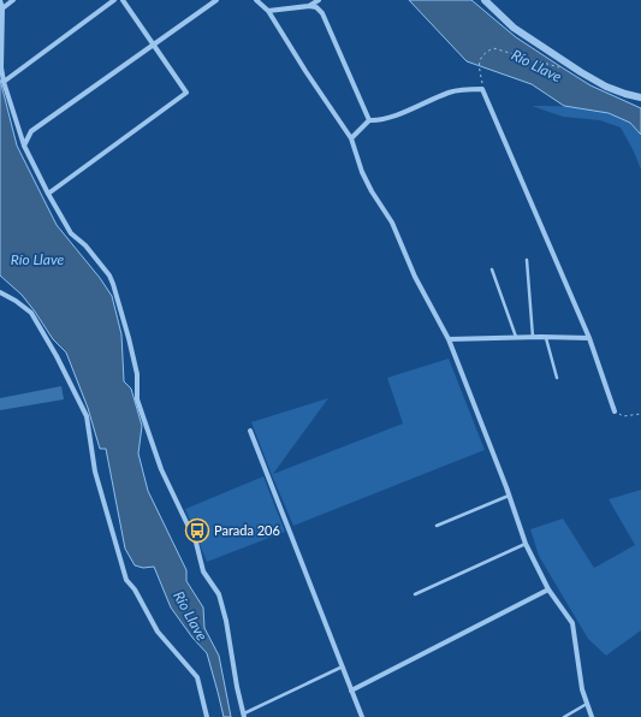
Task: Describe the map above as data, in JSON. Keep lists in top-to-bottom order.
{
  "water": ["Río Llave"],
  "places": {
    "bus stop": ["Parada 206"]
  }
}
